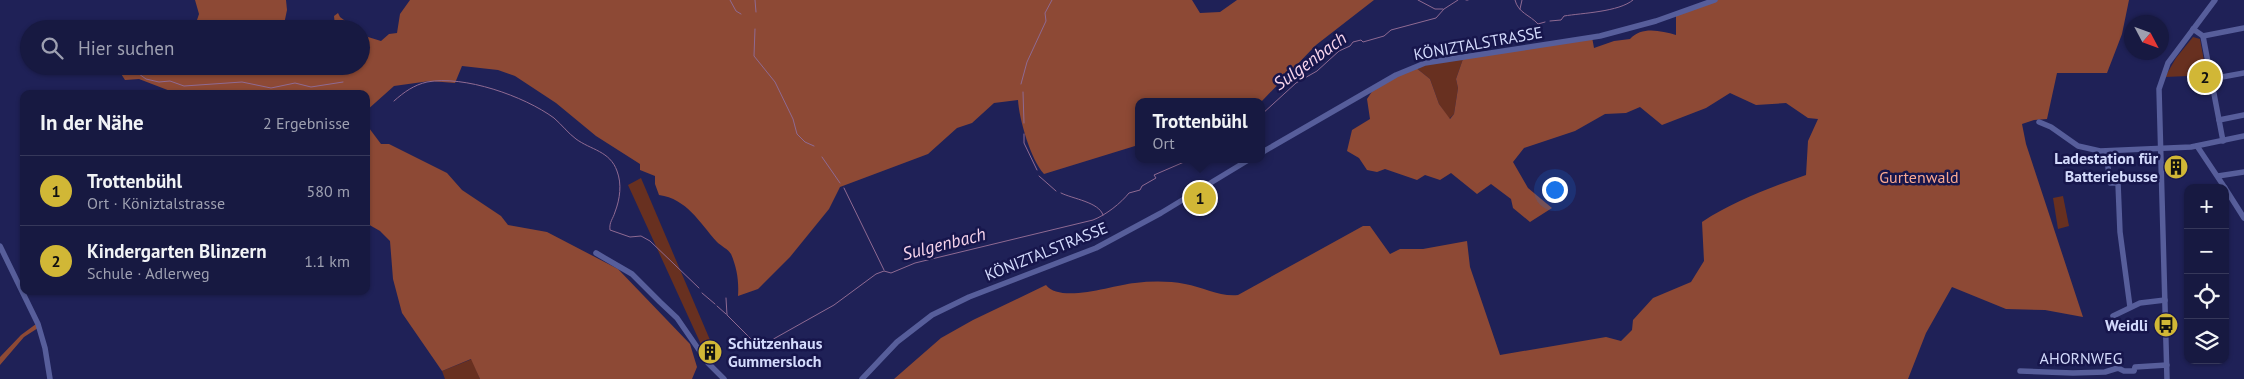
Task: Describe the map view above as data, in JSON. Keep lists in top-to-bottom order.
{
  "streets": {
    "street": ["KÖNIZTALSTRASSE", "AHORNWEG"]
  },
  "water": ["Sulgenbach"],
  "parks": ["Gurtenwald"],
  "places": {
    "building": ["Ladestation für Batteriebusse", "Schützenhaus Gummersloch"],
    "bus stop": ["Weidli"]
  },
  "north": "bottom right",
  "page": {
    "search": "Hier suchen",
    "pins": ["2", "1"],
    "heading": ["In der Nähe", "2 Ergebnisse"],
    "popup": ["Trottenbühl", "Ort"],
    "list": [
      {
        "mark": "1",
        "name": "Trottenbühl",
        "note": "Ort · Köniztalstrasse",
        "value": "580 m"
      },
      {
        "mark": "2",
        "name": "Kindergarten Blinzern",
        "note": "Schule · Adlerweg",
        "value": "1.1 km"
      }
    ],
    "map_buttons": ["+", "−"]
  }
}
